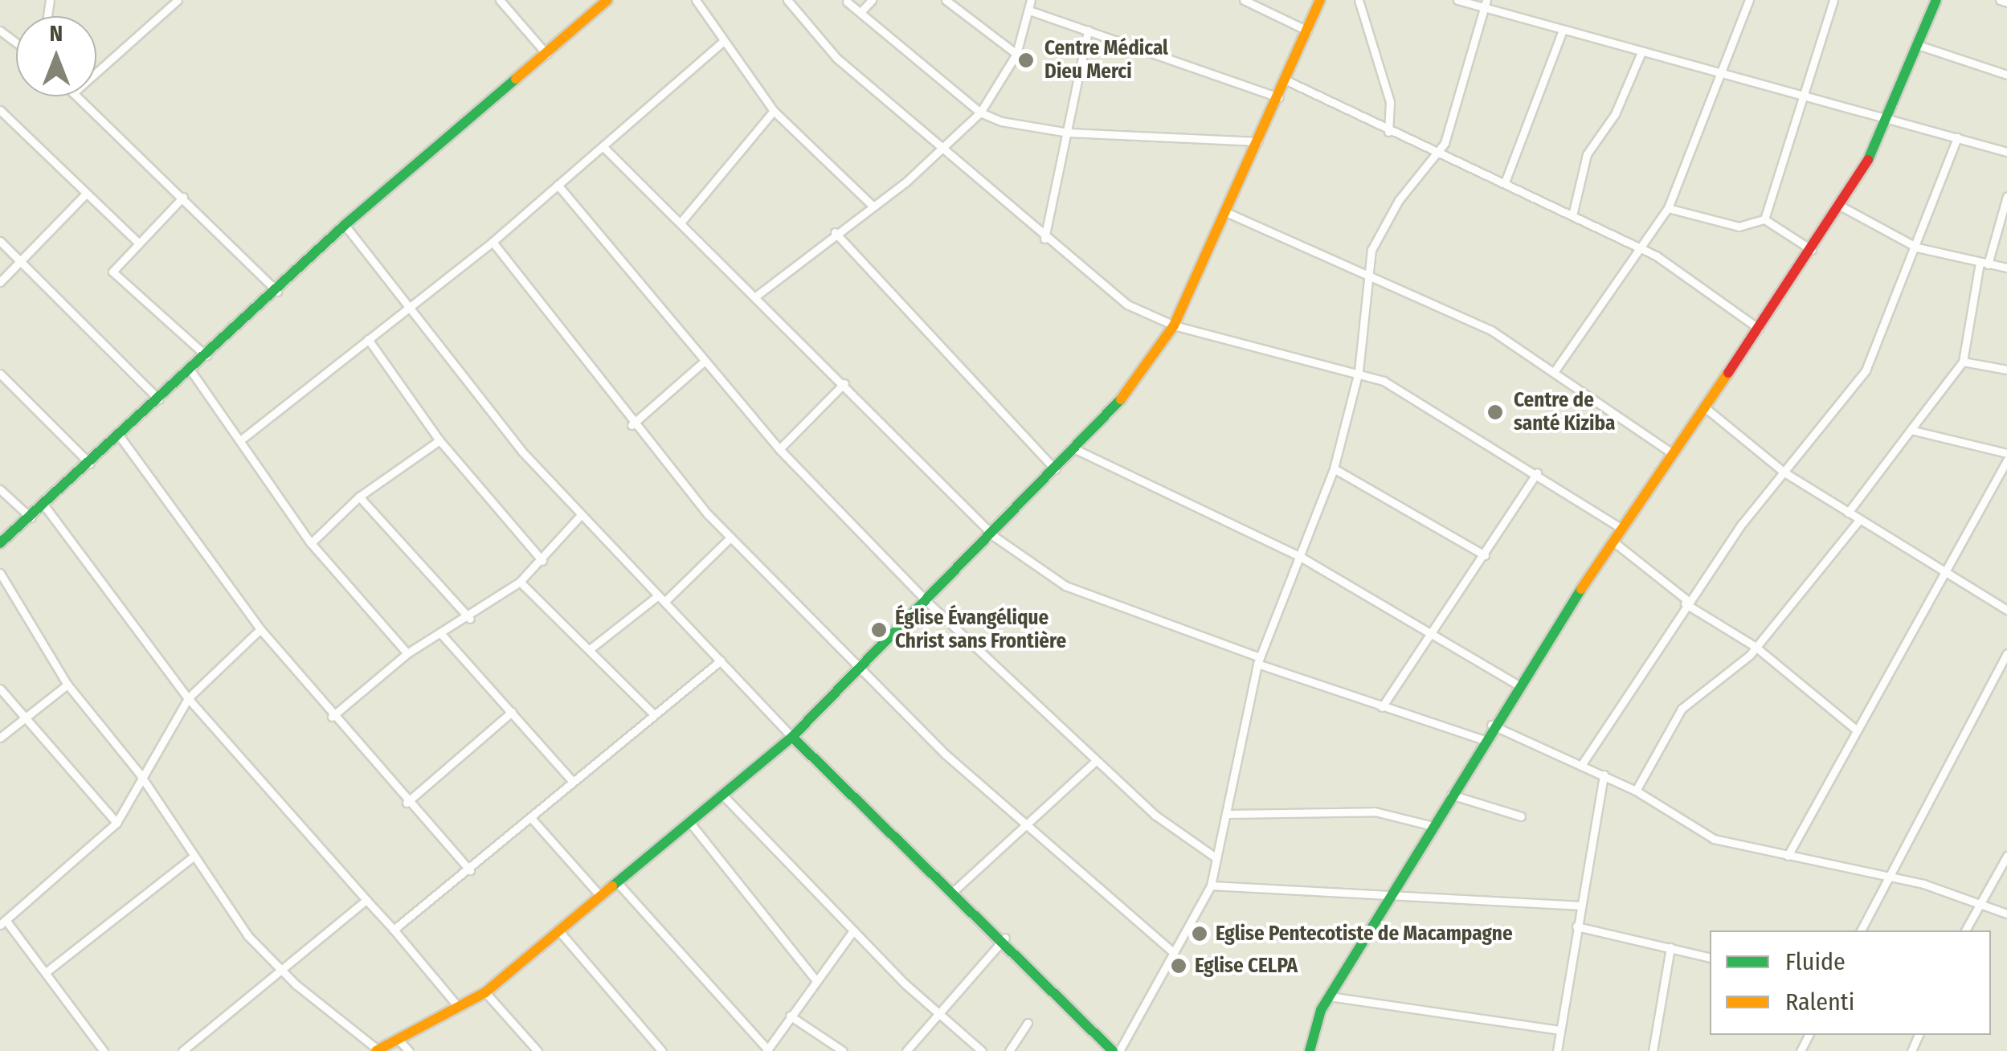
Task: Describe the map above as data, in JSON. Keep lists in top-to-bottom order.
{
  "places": [
    "Centre Médical Dieu Merci",
    "Centre de santé Kiziba",
    "Église Évangélique Christ sans Frontière",
    "Eglise Pentecotiste de Macampagne",
    "Eglise CELPA"
  ],
  "legend": ["Fluide", "Ralenti"],
  "north": "top"
}
